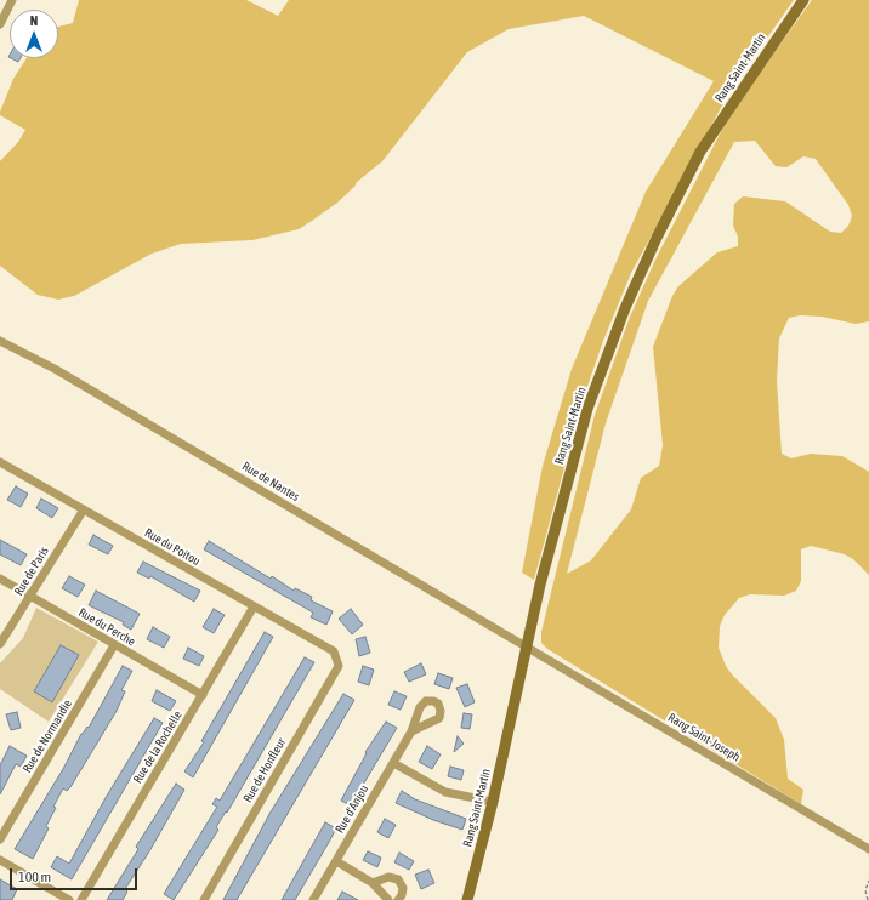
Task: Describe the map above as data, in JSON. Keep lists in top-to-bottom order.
{
  "streets": {
    "street": [
      "Rang Saint-Martin",
      "Rue de Nantes",
      "Rue du Poitou",
      "Rue de Paris",
      "Rue du Perche",
      "Rue de Normandie",
      "Rang Saint-Joseph",
      "Rue de la Rochelle",
      "Rue de Honfleur",
      "Rue d'Anjou"
    ]
  },
  "crossings": [
    ["Rang Saint-Martin", "Rue de Nantes"],
    ["Rang Saint-Martin", "Rang Saint-Joseph"],
    ["Rue de Nantes", "Rang Saint-Joseph"],
    ["Rue du Poitou", "Rue de Paris"],
    ["Rue du Poitou", "Rue de la Rochelle"],
    ["Rue du Poitou", "Rue de Honfleur"],
    ["Rue de Paris", "Rue du Perche"],
    ["Rue du Perche", "Rue de Normandie"],
    ["Rue du Perche", "Rue de la Rochelle"]
  ],
  "scale_bar": "100 m",
  "north": "top"
}
